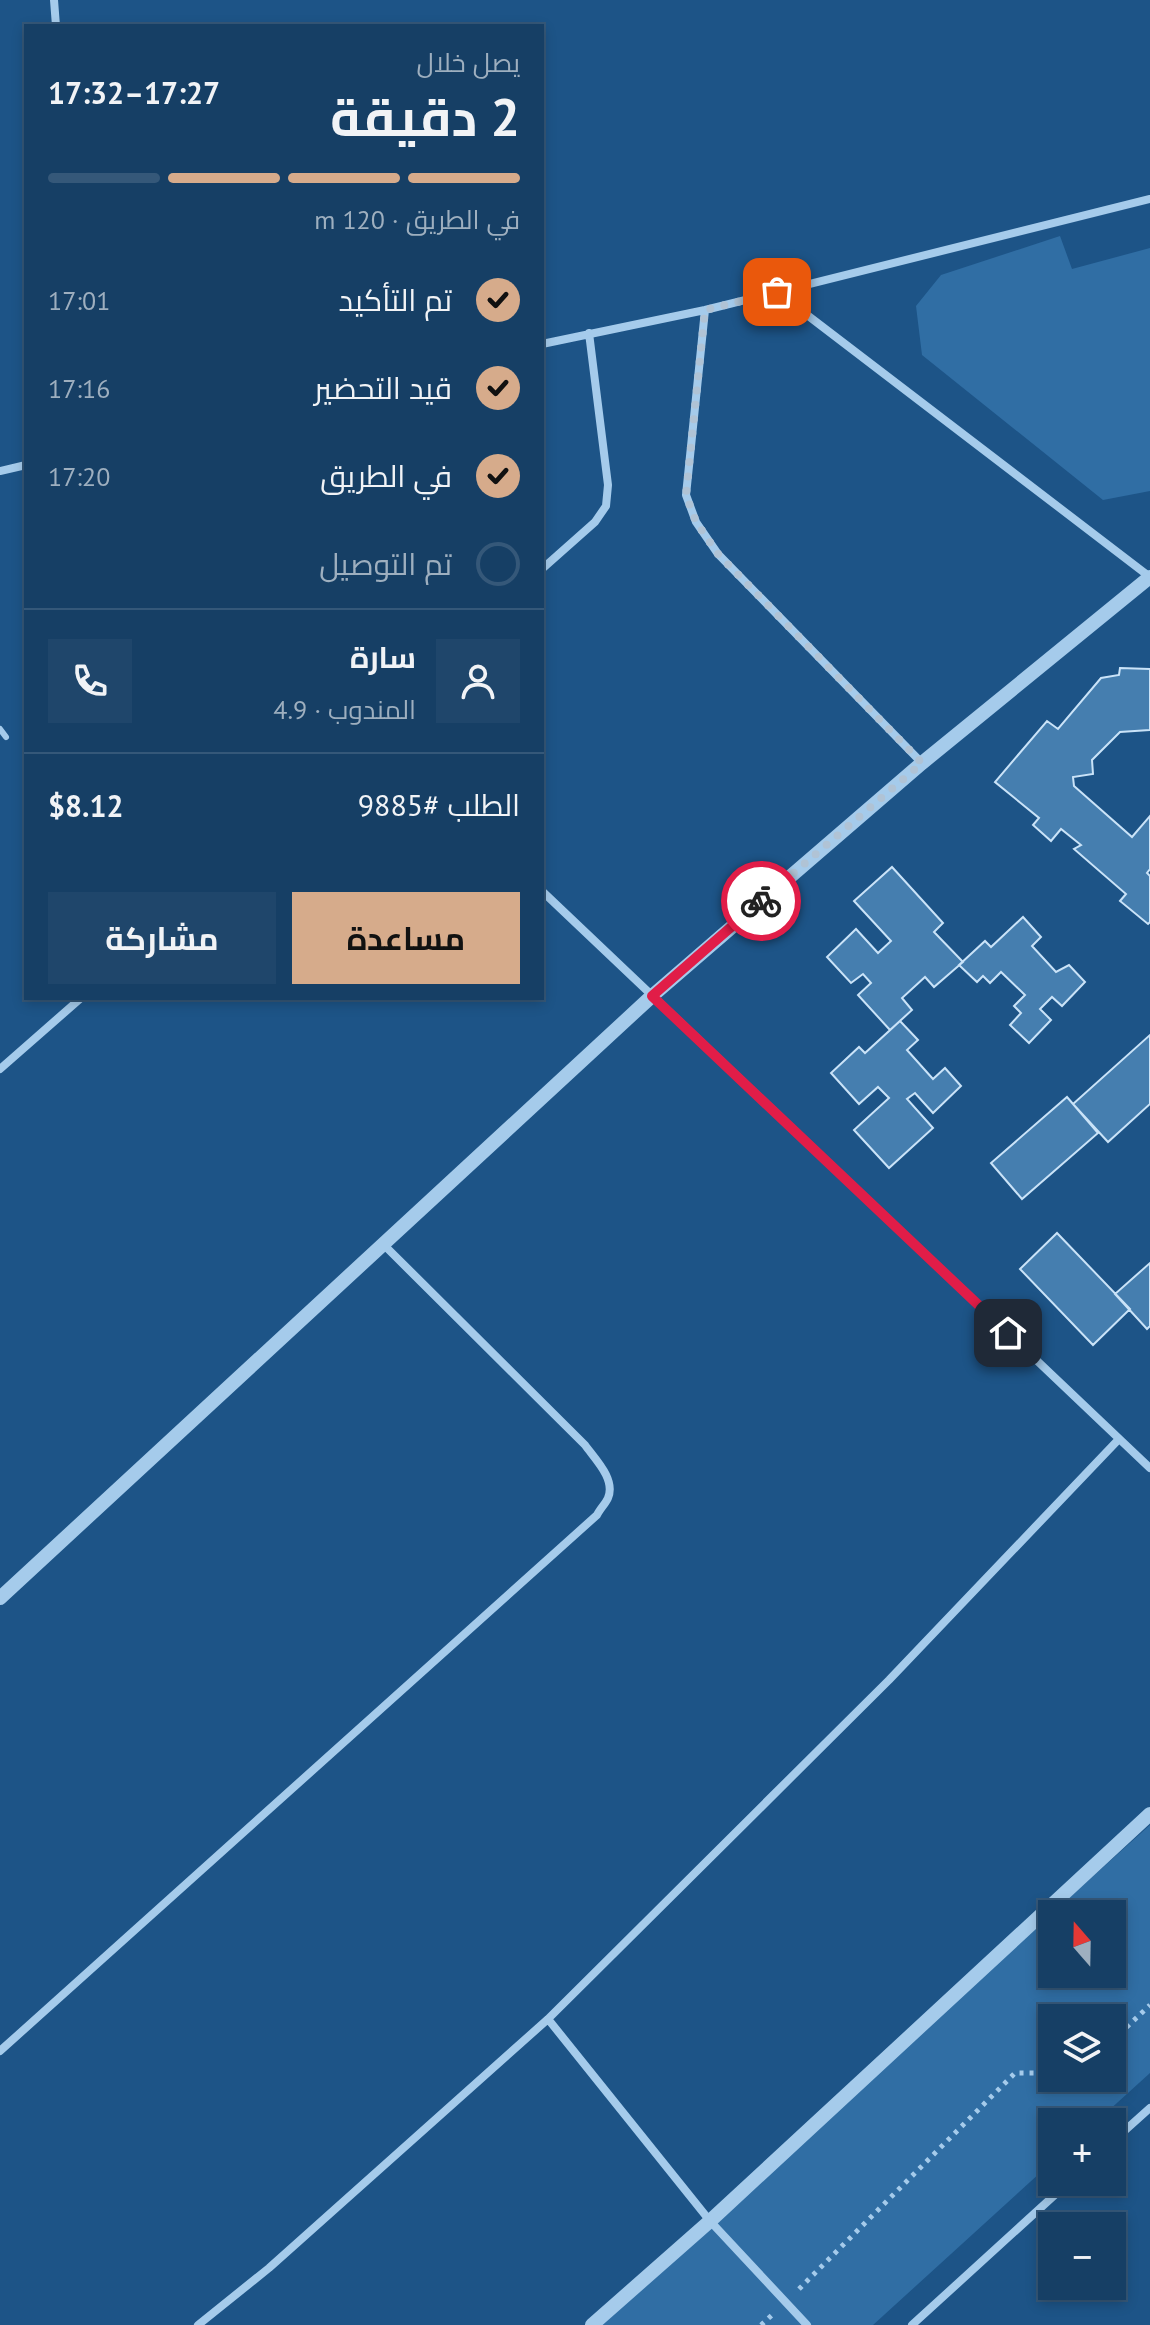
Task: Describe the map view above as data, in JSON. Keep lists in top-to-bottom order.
{
  "north": "top",
  "page": {
    "heading": ["2 دقيقة", "يصل خلال", "17:27–17:32"],
    "panel": [
      "سارة",
      "المندوب · 4.9",
      "الطلب #9885",
      "$8.12"
    ],
    "bar": "في الطريق · 120 m",
    "list": [
      ["تم التأكيد", "17:01"],
      ["قيد التحضير", "17:16"],
      ["في الطريق", "17:20"],
      "تم التوصيل"
    ],
    "buttons": ["مساعدة", "مشاركة"],
    "map_buttons": ["+", "−"]
  }
}
